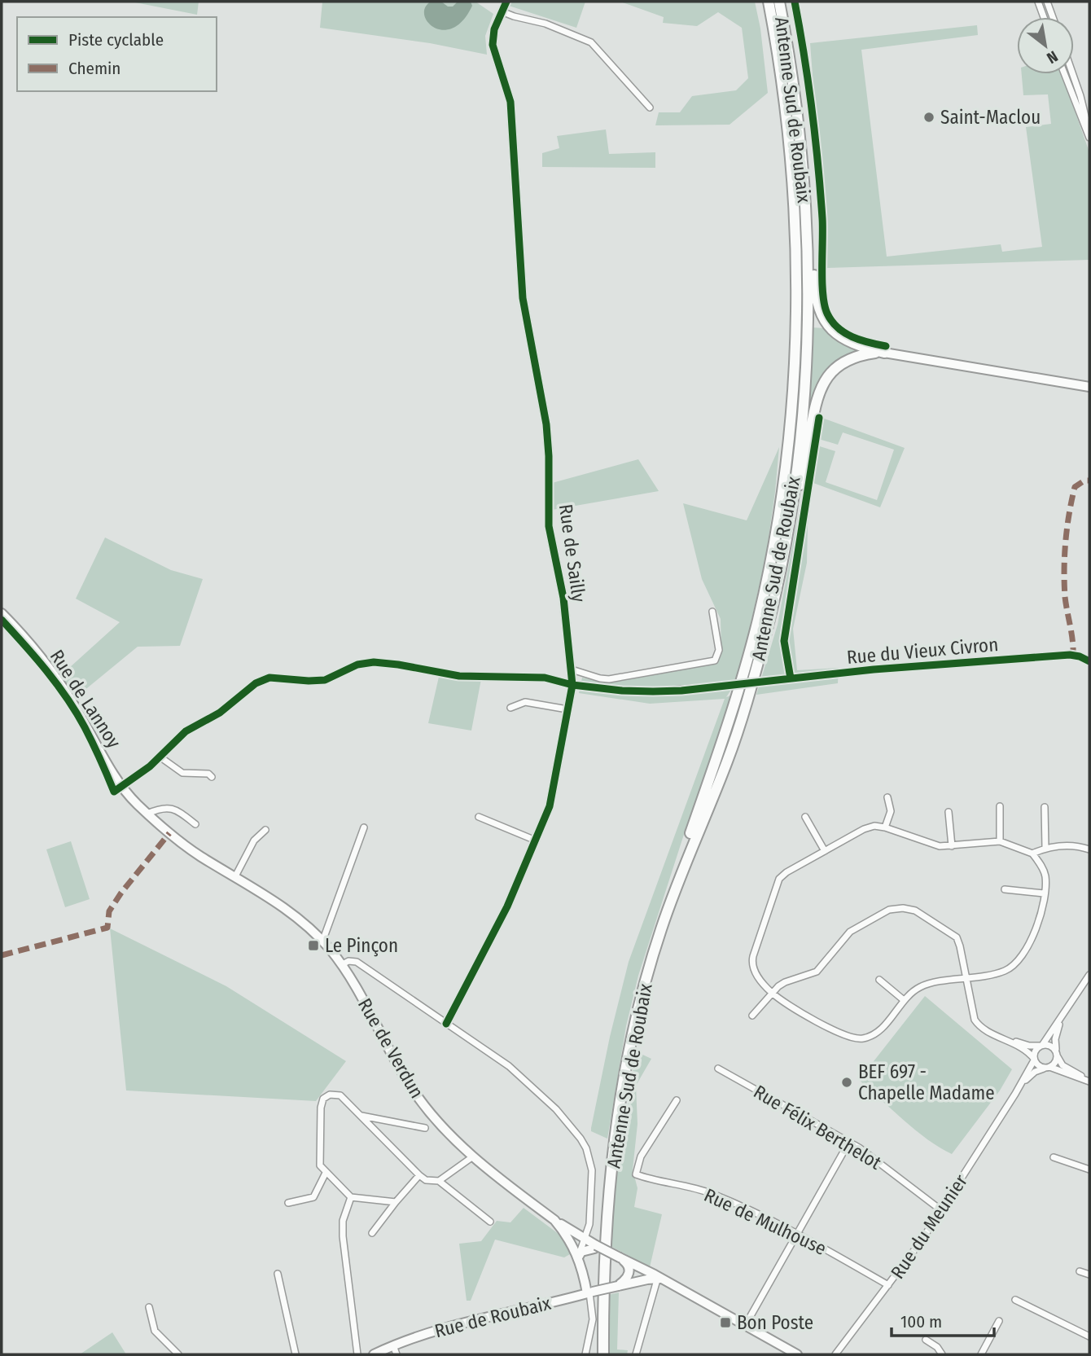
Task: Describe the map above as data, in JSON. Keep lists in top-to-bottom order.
{
  "streets": {
    "highway": ["Antenne Sud de Roubaix"],
    "main road": ["Rue de Lannoy", "Rue de Verdun", "Rue de Roubaix"],
    "street": [
      "Rue de Sailly",
      "Rue du Vieux Civron",
      "Rue Félix Berthelot",
      "Rue de Mulhouse",
      "Rue du Meunier"
    ]
  },
  "crossings": [
    ["Rue de Sailly", "Rue du Vieux Civron"],
    ["Rue de Lannoy", "Rue de Verdun"],
    ["Rue de Verdun", "Rue de Roubaix"],
    ["Rue Félix Berthelot", "Rue du Meunier"],
    ["Rue de Mulhouse", "Rue du Meunier"]
  ],
  "places": {
    "other": ["Saint-Maclou", "BEF 697 - Chapelle Madame"],
    "transit": ["Le Pinçon", "Bon Poste"]
  },
  "legend": ["Piste cyclable", "Chemin"],
  "scale_bar": "100 m",
  "north": "bottom right"
}
